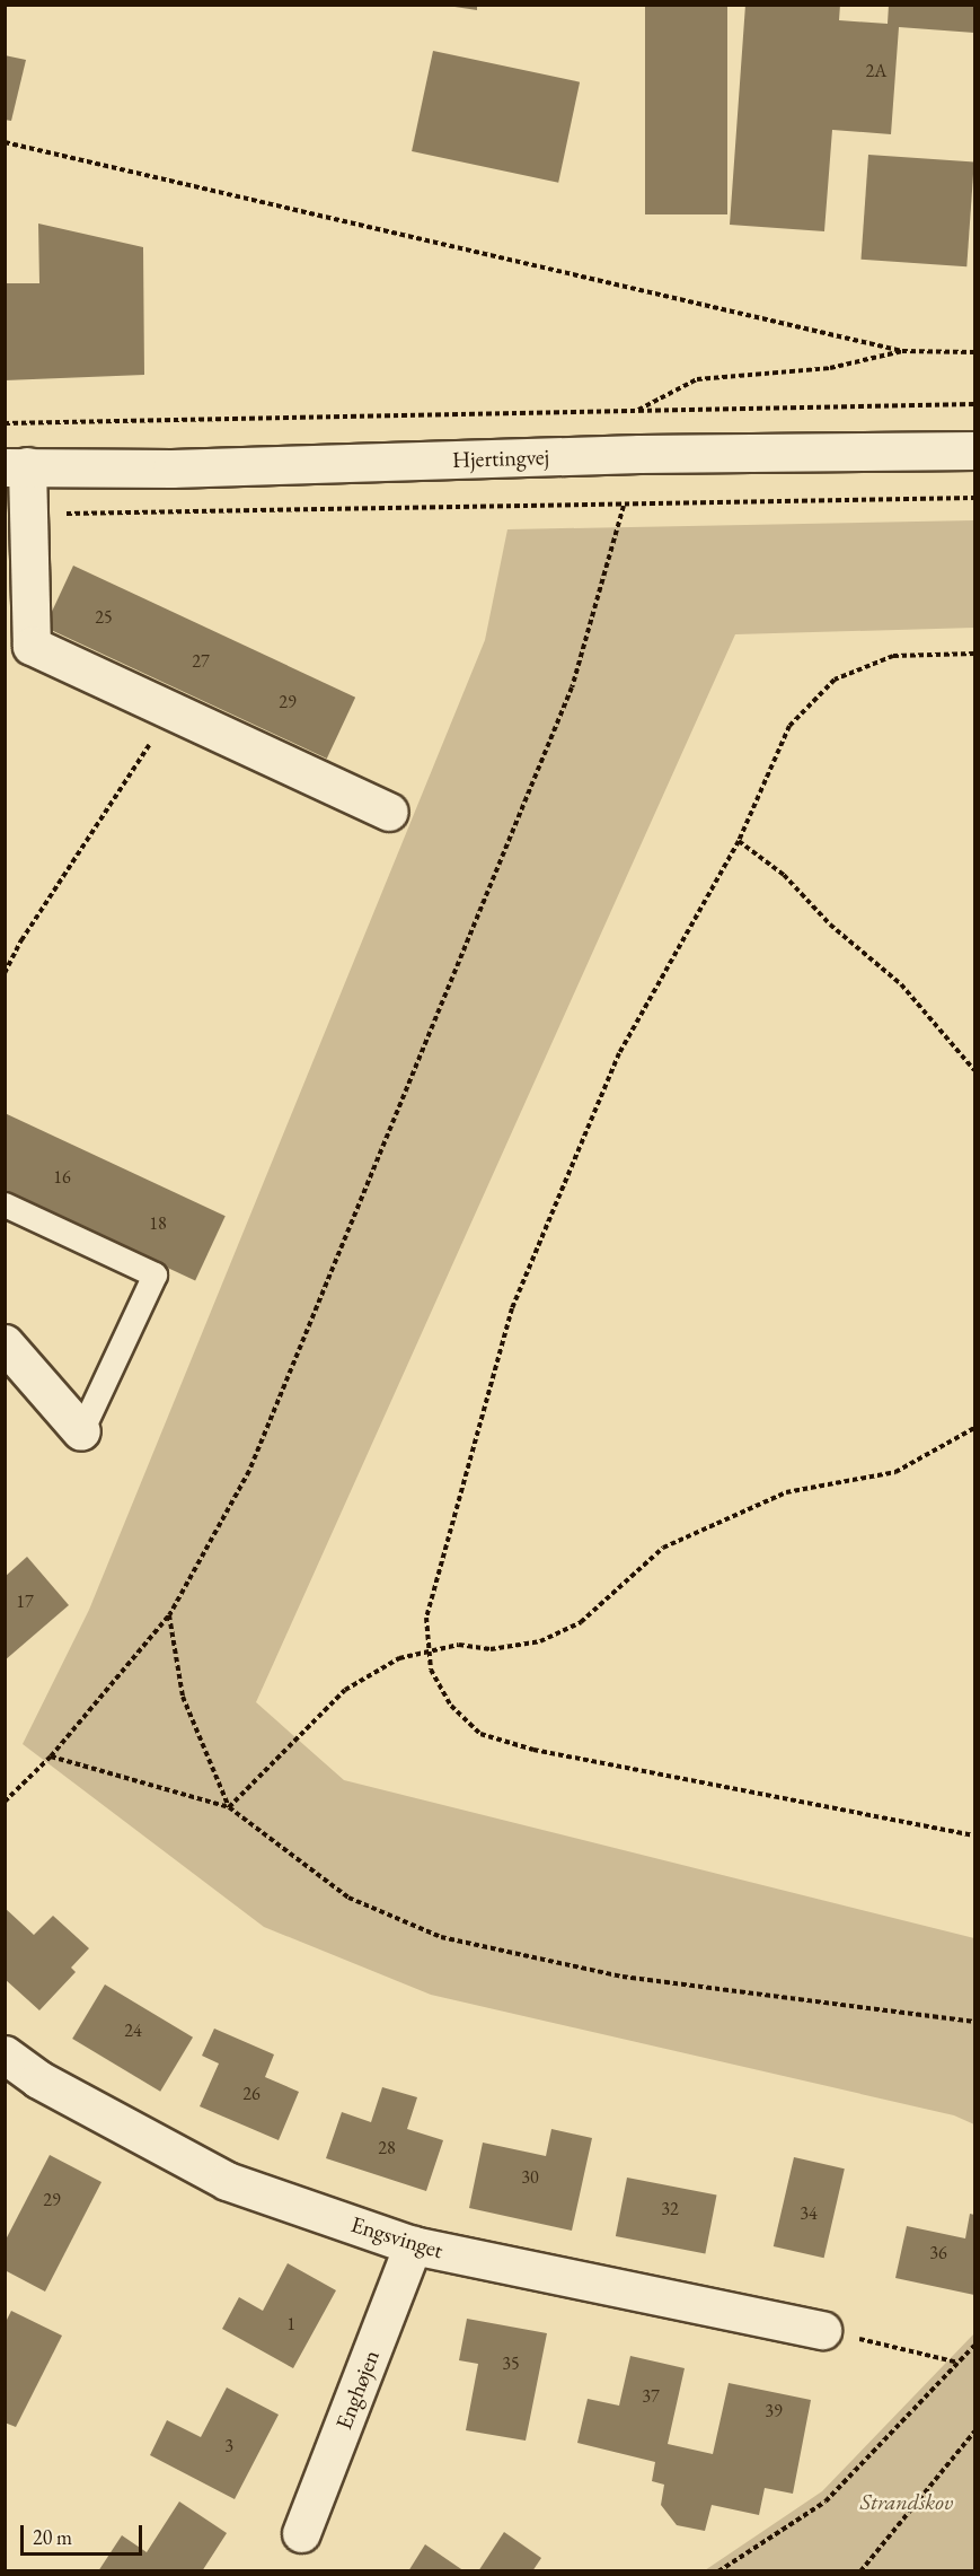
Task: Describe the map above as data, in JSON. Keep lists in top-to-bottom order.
{
  "streets": {
    "street": ["Hjertingvej", "Engsvinget", "Enghøjen"]
  },
  "crossings": [
    ["Engsvinget", "Enghøjen"]
  ],
  "parks": ["Strandskov"],
  "house_numbers": [
    "2A",
    "25",
    "27",
    "29",
    "16",
    "18",
    "17",
    "24",
    "26",
    "28",
    "30",
    "29",
    "32",
    "34",
    "36",
    "1",
    "35",
    "37",
    "39",
    "3"
  ],
  "scale_bar": "20 m"
}
